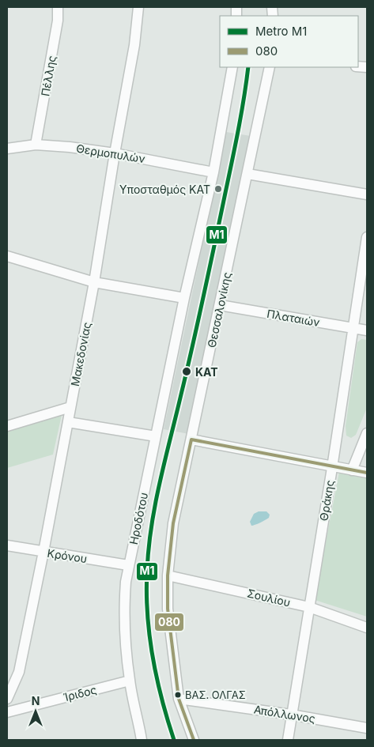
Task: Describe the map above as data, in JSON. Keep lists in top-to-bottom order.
{
  "streets": {
    "street": [
      "Πέλλης",
      "Θερμοπυλών",
      "Θεσσαλονίκης",
      "Πλαταιών",
      "Μακεδονίας",
      "Θράκης",
      "Ηροδότου",
      "Κρόνου",
      "Σουλίου",
      "Ίριδος",
      "Απόλλωνος"
    ]
  },
  "crossings": [
    ["Πέλλης", "Θερμοπυλών"],
    ["Θερμοπυλών", "Μακεδονίας"],
    ["Θεσσαλονίκης", "Πλαταιών"],
    ["Θεσσαλονίκης", "Σουλίου"],
    ["Θεσσαλονίκης", "Απόλλωνος"],
    ["Πλαταιών", "Θράκης"],
    ["Μακεδονίας", "Κρόνου"],
    ["Θράκης", "Σουλίου"],
    ["Θράκης", "Απόλλωνος"],
    ["Ηροδότου", "Κρόνου"],
    ["Ηροδότου", "Ίριδος"]
  ],
  "places": ["Υποσταθμός ΚΑΤ", "ΚΑΤ", "ΒΑΣ. ΟΛΓΑΣ"],
  "lines": ["metro line Μ1", "transit line 080"],
  "legend": ["Metro Μ1", "080"],
  "north": "top"
}
